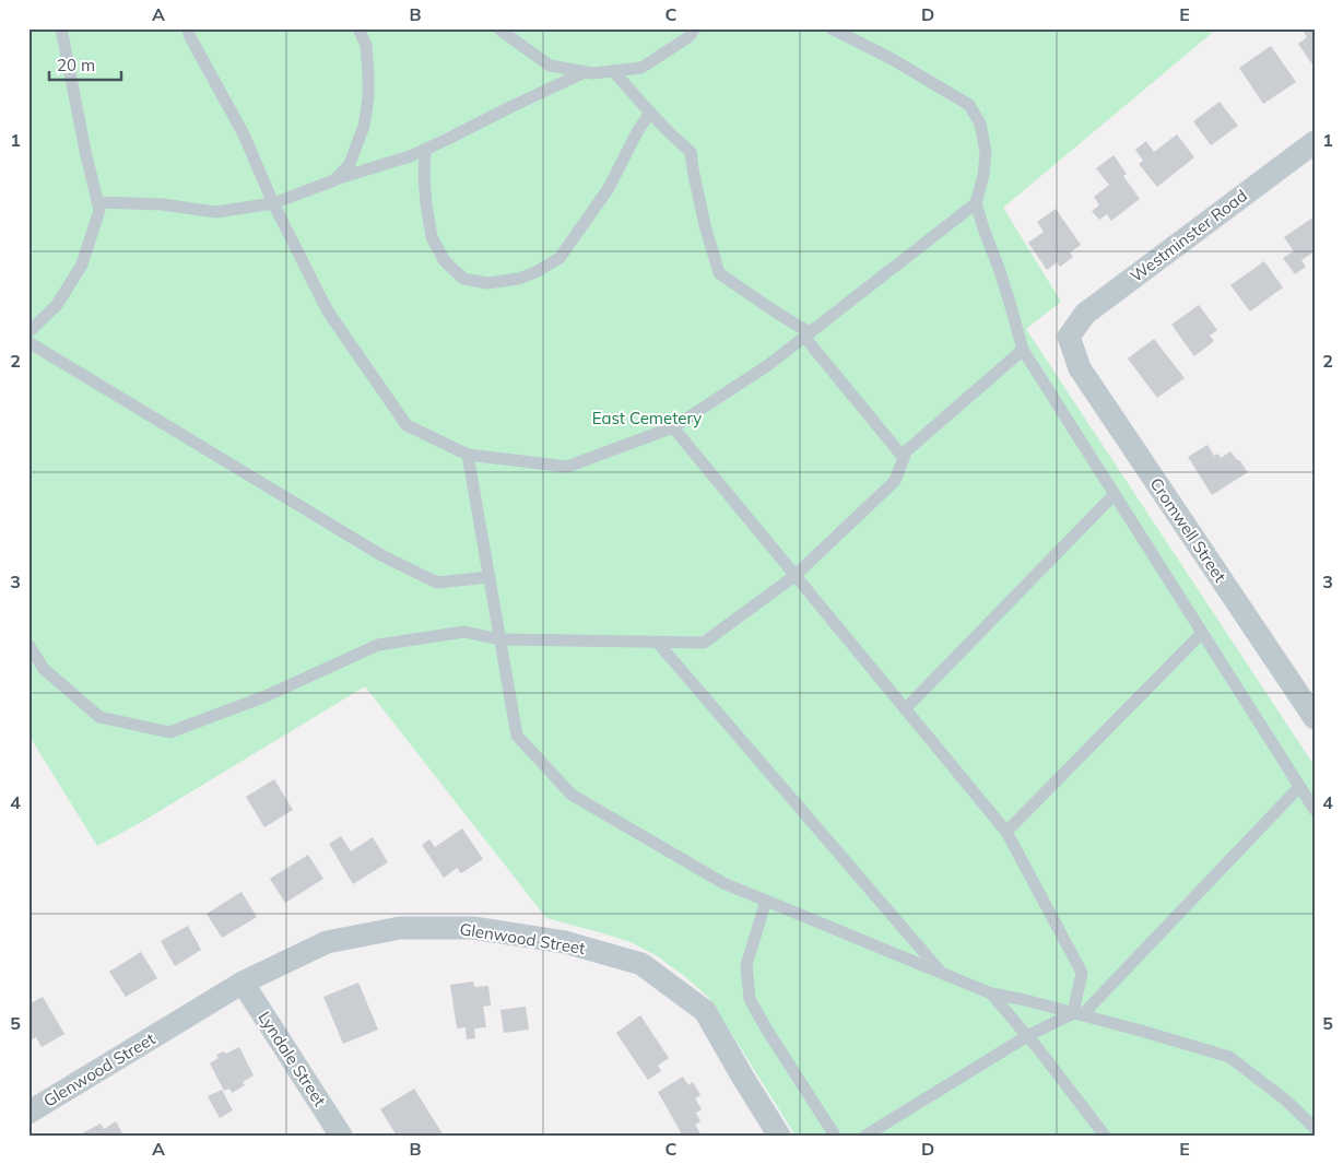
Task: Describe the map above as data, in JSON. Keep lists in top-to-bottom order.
{
  "streets": {
    "street": [
      "Westminster Road",
      "Cromwell Street",
      "Glenwood Street",
      "Lyndale Street"
    ]
  },
  "crossings": [
    ["Westminster Road", "Cromwell Street"],
    ["Glenwood Street", "Lyndale Street"]
  ],
  "parks": ["East Cemetery"],
  "scale_bar": "20 m",
  "grid": {
    "columns": [
      "A",
      "B",
      "C",
      "D",
      "E"
    ],
    "rows": [
      "1",
      "2",
      "3",
      "4",
      "5"
    ]
  }
}
